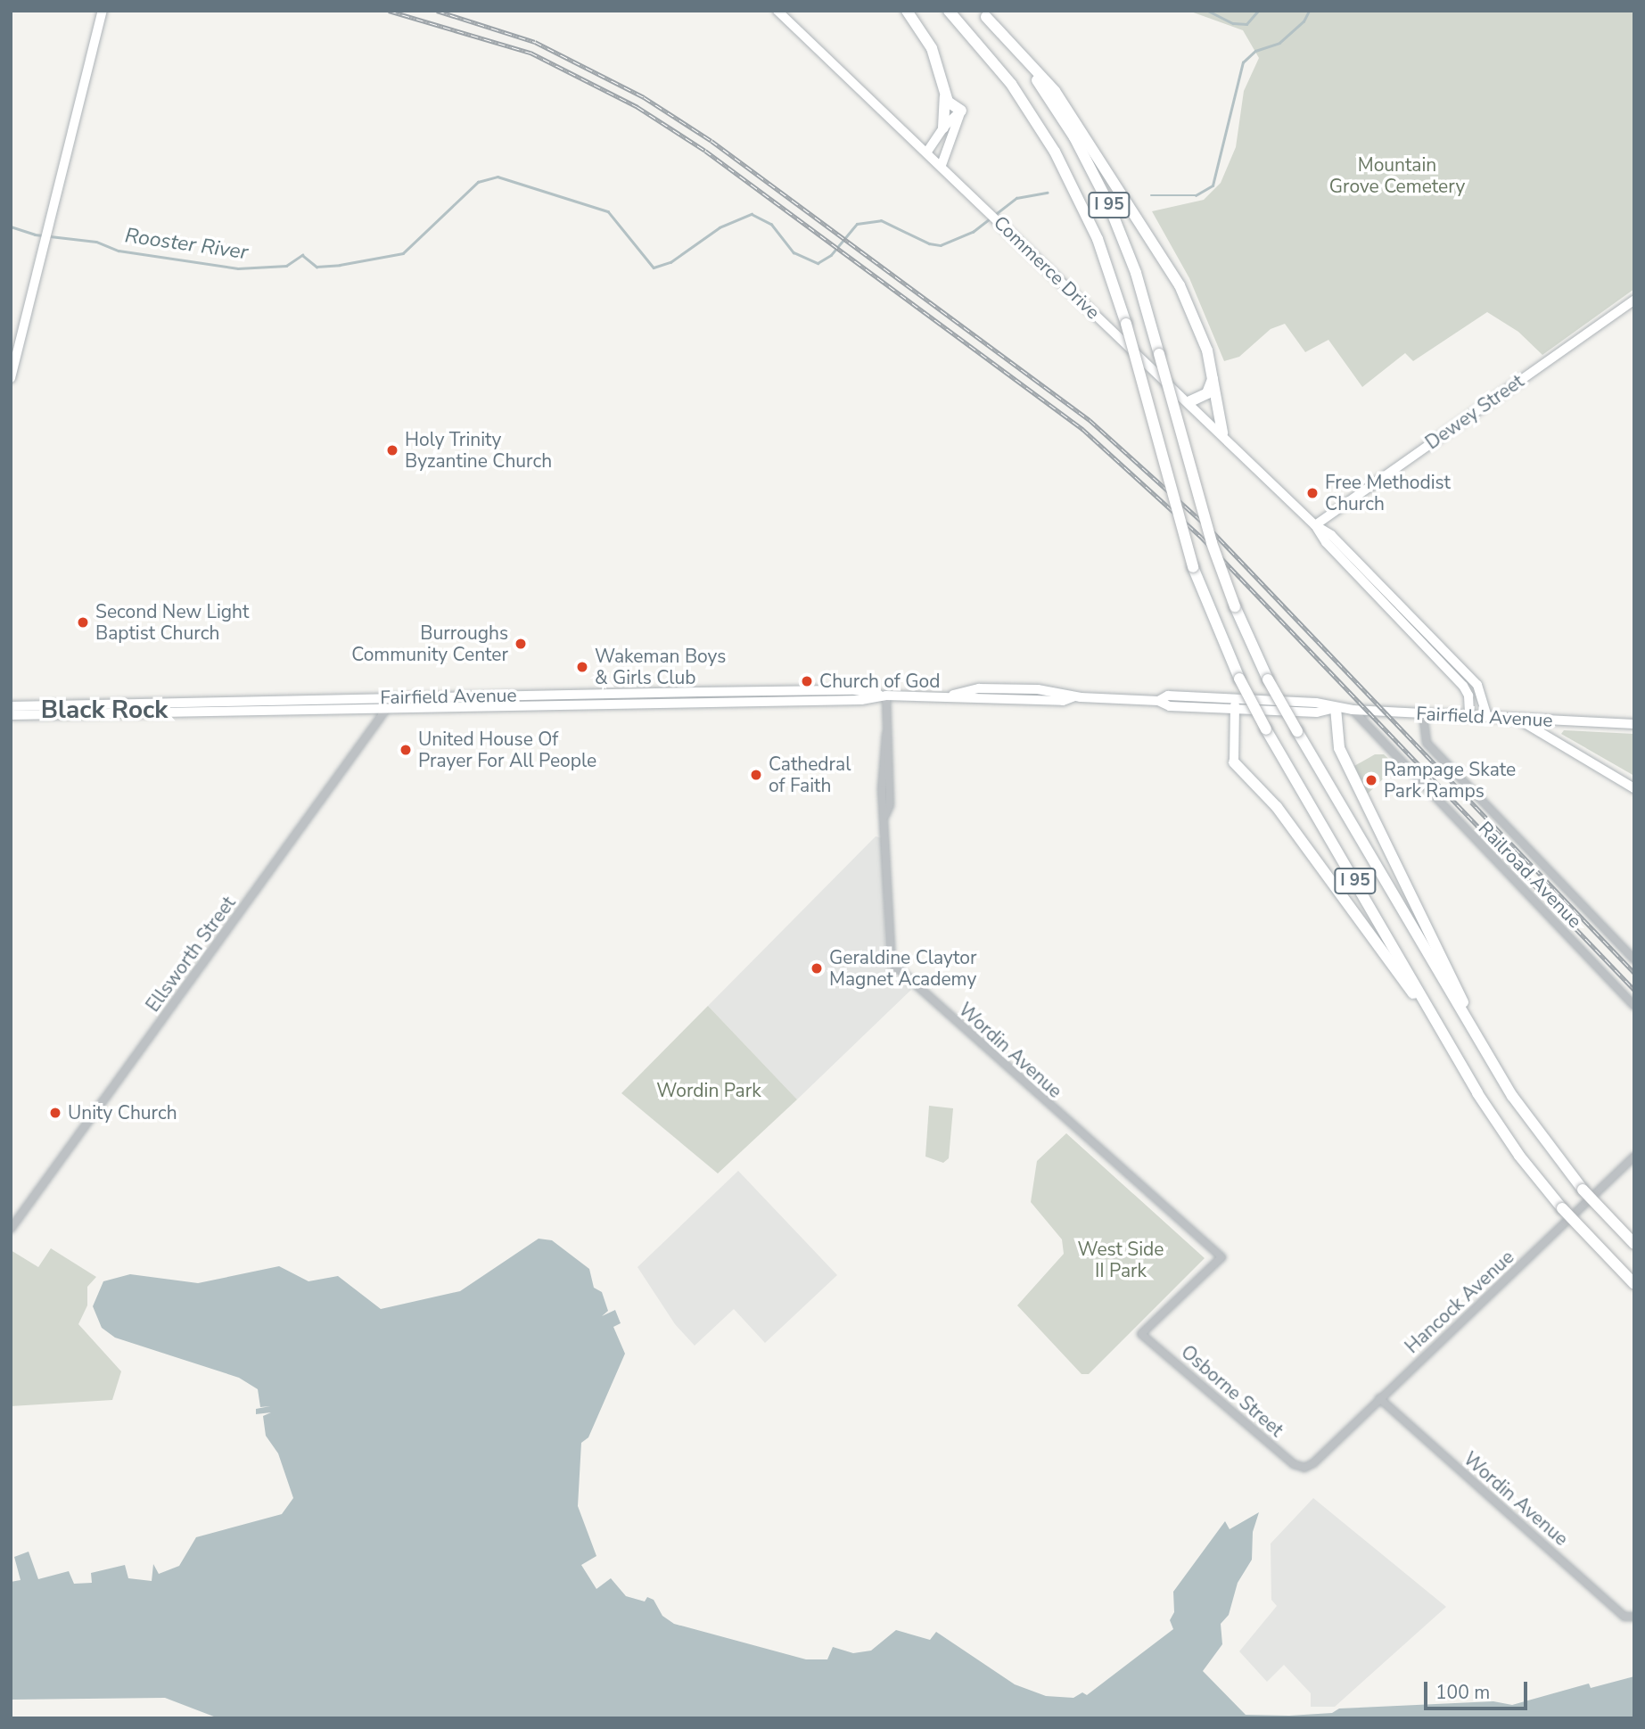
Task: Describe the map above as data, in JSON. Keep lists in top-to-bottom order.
{
  "streets": {
    "highway": ["I 95"],
    "main road": ["Commerce Drive", "Dewey Street", "Fairfield Avenue"],
    "street": [
      "Railroad Avenue",
      "Ellsworth Street",
      "Wordin Avenue",
      "Hancock Avenue",
      "Osborne Street"
    ]
  },
  "crossings": [
    ["Commerce Drive", "Dewey Street"],
    ["Commerce Drive", "Fairfield Avenue"],
    ["Fairfield Avenue", "Railroad Avenue"],
    ["Fairfield Avenue", "Ellsworth Street"],
    ["Fairfield Avenue", "Wordin Avenue"],
    ["Wordin Avenue", "Hancock Avenue"],
    ["Wordin Avenue", "Osborne Street"],
    ["Hancock Avenue", "Osborne Street"]
  ],
  "districts": ["Black Rock"],
  "water": ["Rooster River"],
  "parks": ["Mountain Grove Cemetery", "Wordin Park", "West Side II Park"],
  "places": [
    "Holy Trinity Byzantine Church",
    "Free Methodist Church",
    "Second New Light Baptist Church",
    "Burroughs Community Center",
    "Wakeman Boys & Girls Club",
    "Church of God",
    "United House Of Prayer For All People",
    "Cathedral of Faith",
    "Rampage Skate Park Ramps",
    "Geraldine Claytor Magnet Academy",
    "Unity Church"
  ],
  "scale_bar": "100 m"
}
